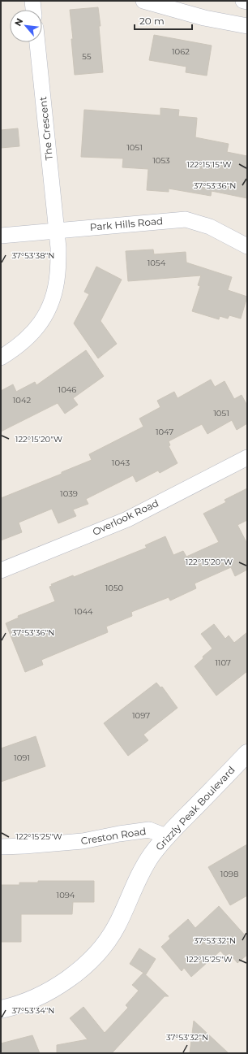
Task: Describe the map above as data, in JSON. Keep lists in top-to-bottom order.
{
  "streets": {
    "street": [
      "The Crescent",
      "Park Hills Road",
      "Overlook Road",
      "Grizzly Peak Boulevard",
      "Creston Road"
    ]
  },
  "crossings": [
    ["The Crescent", "Park Hills Road"],
    ["Grizzly Peak Boulevard", "Creston Road"]
  ],
  "house_numbers": [
    "1062",
    "55",
    "1051",
    "1053",
    "1054",
    "1046",
    "1042",
    "1051",
    "1047",
    "1043",
    "1039",
    "1050",
    "1044",
    "1107",
    "1097",
    "1091",
    "1098",
    "1094"
  ],
  "scale_bar": "20 m",
  "north": "top left",
  "coordinates": [
    "122°15'15\"W",
    "37°53'36\"N",
    "37°53'38\"N",
    "122°15'20\"W",
    "122°15'25\"W",
    "37°53'32\"N",
    "37°53'34\"N"
  ]
}
